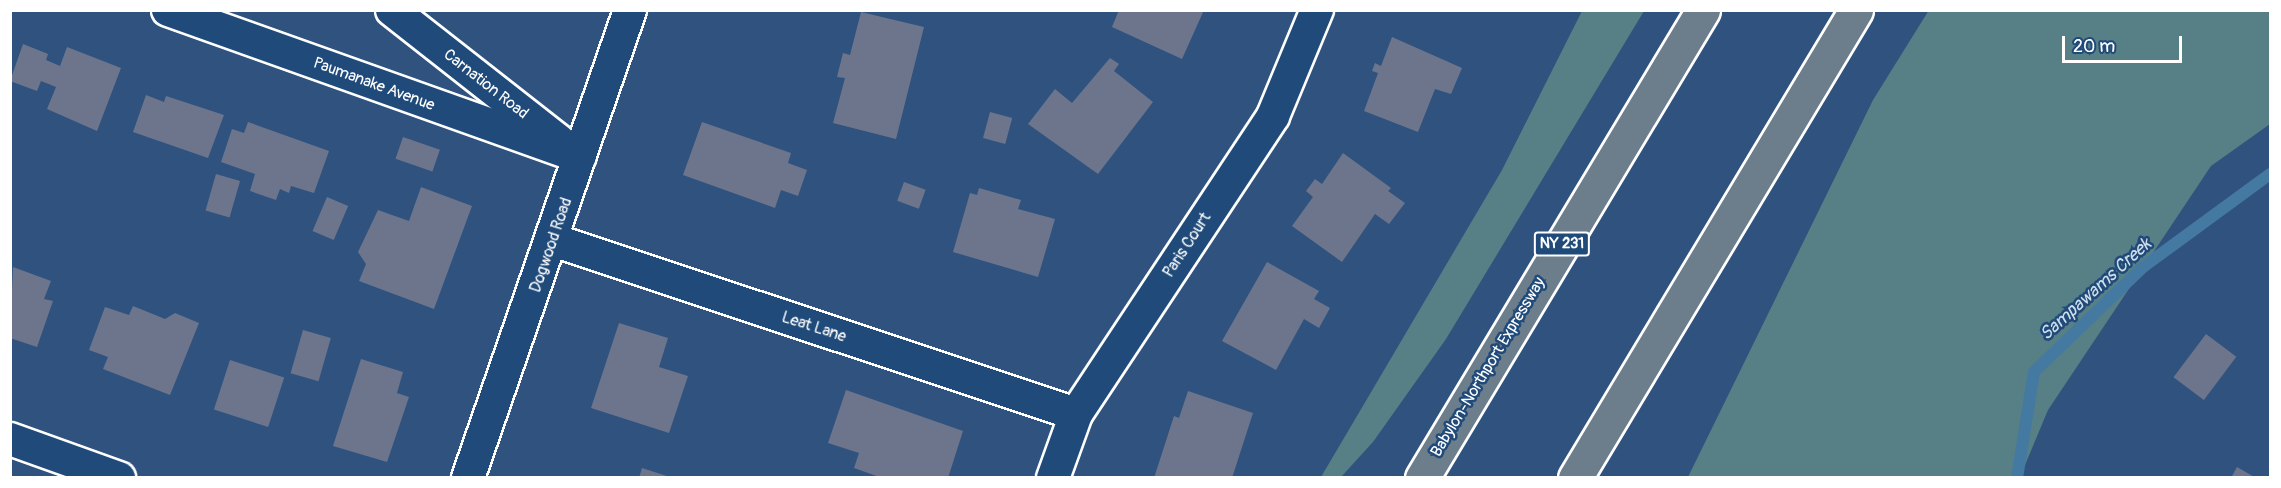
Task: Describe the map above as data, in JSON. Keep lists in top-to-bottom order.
{
  "streets": {
    "main road": ["NY 231", "Babylon-Northport Expressway"],
    "street": [
      "Paumanake Avenue",
      "Carnation Road",
      "Dogwood Road",
      "Paris Court",
      "Leat Lane"
    ]
  },
  "crossings": [
    ["Paumanake Avenue", "Carnation Road"],
    ["Paumanake Avenue", "Dogwood Road"],
    ["Carnation Road", "Dogwood Road"],
    ["Dogwood Road", "Leat Lane"],
    ["Paris Court", "Leat Lane"]
  ],
  "water": ["Sampawams Creek"],
  "scale_bar": "20 m"
}
